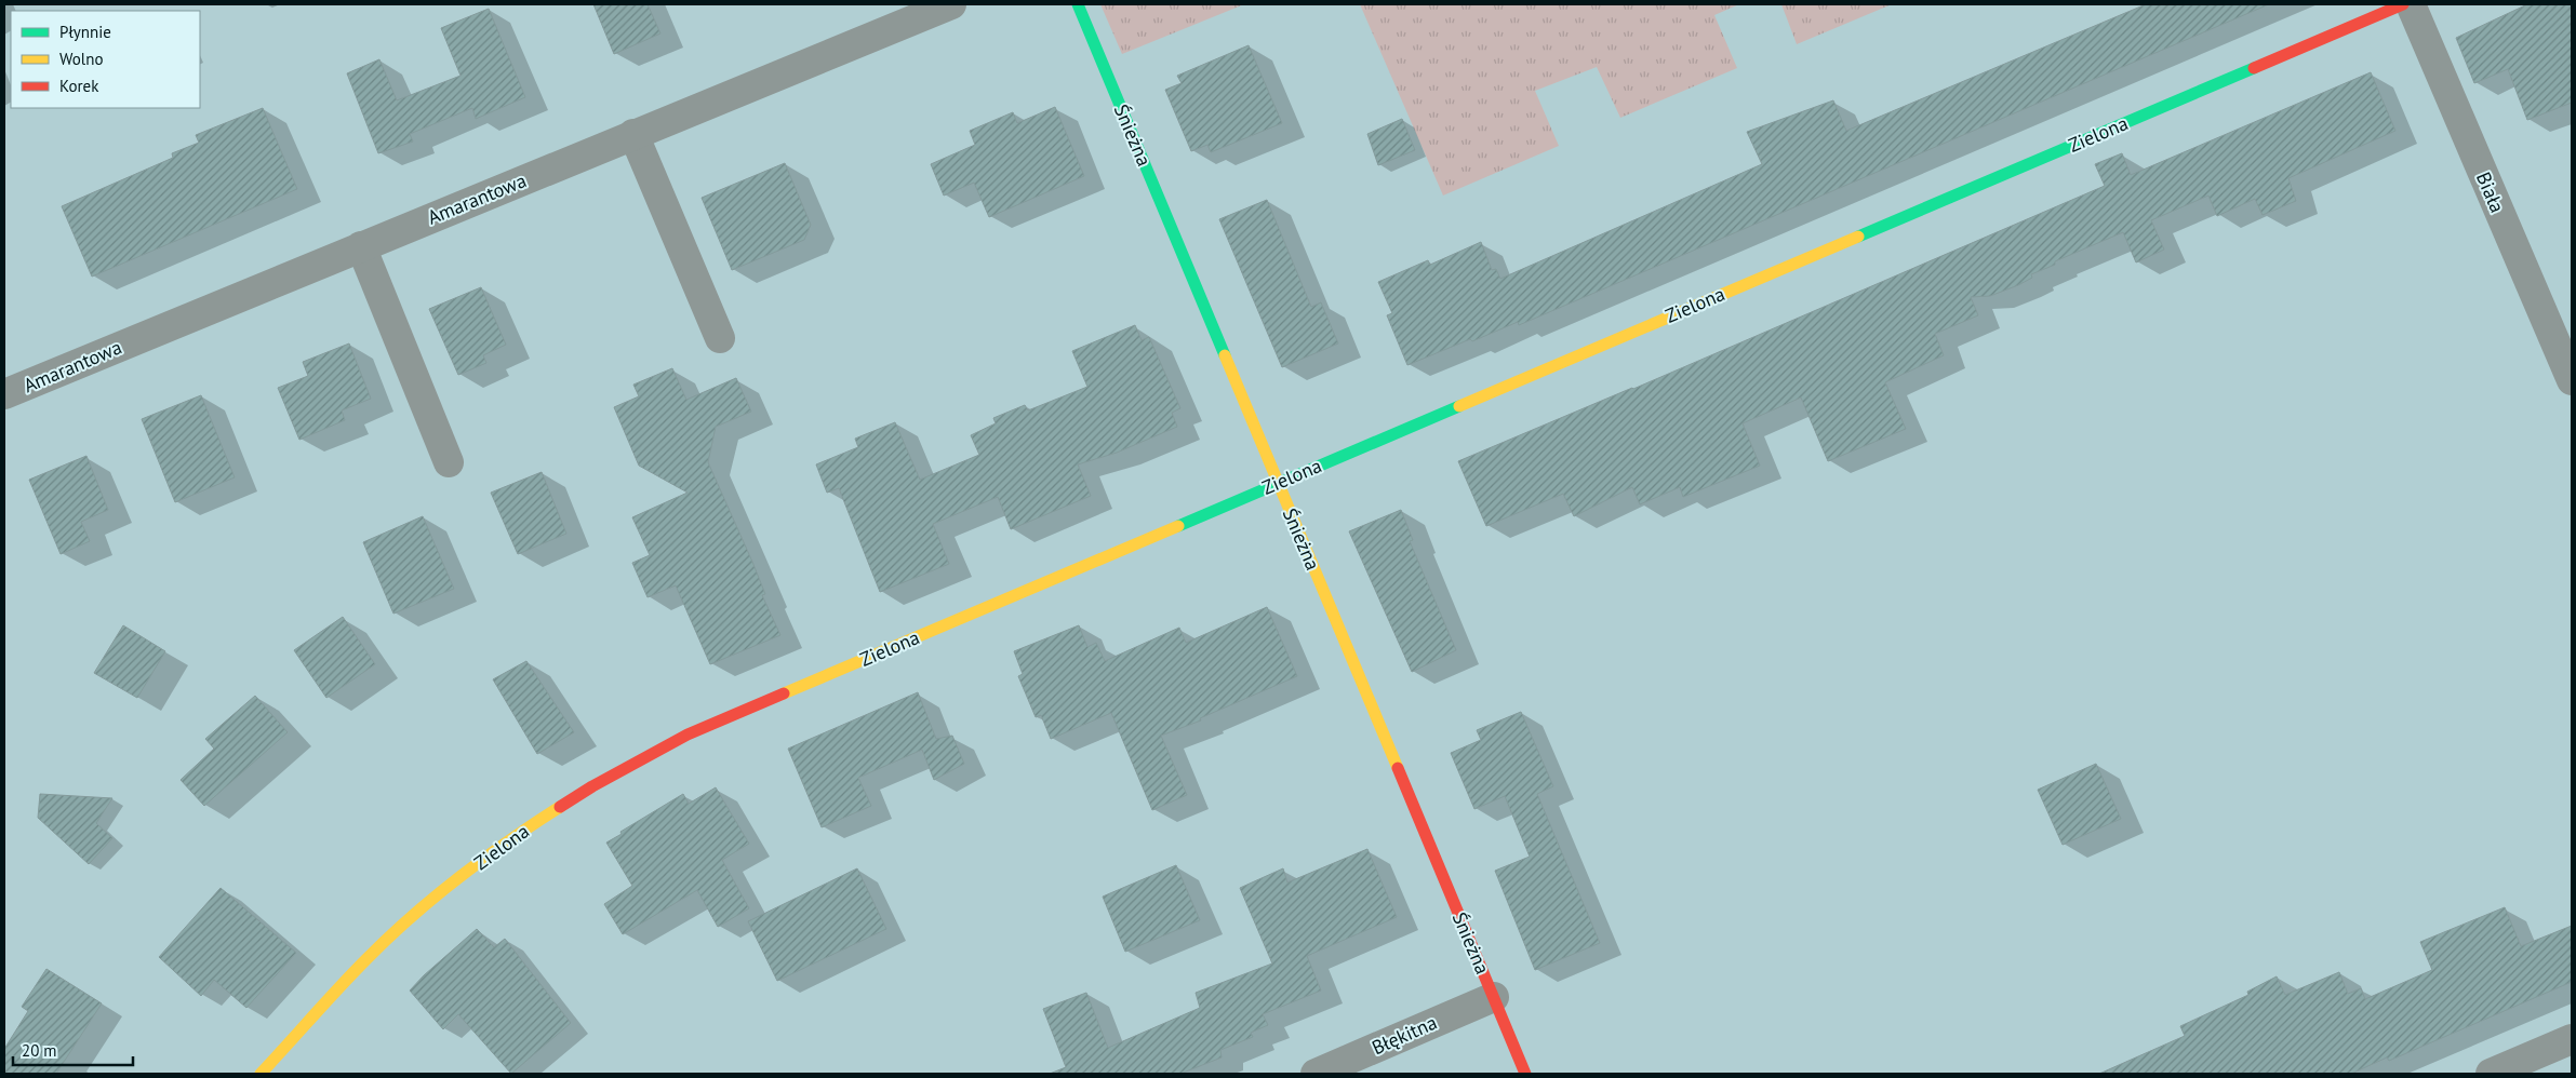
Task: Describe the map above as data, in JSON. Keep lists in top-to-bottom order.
{
  "streets": {
    "street": [
      "Zielona",
      "Śnieżna",
      "Biała",
      "Amarantowa",
      "Błękitna"
    ]
  },
  "crossings": [
    ["Zielona", "Śnieżna"],
    ["Śnieżna", "Błękitna"]
  ],
  "legend": ["Płynnie", "Wolno", "Korek"],
  "scale_bar": "20 m"
}
